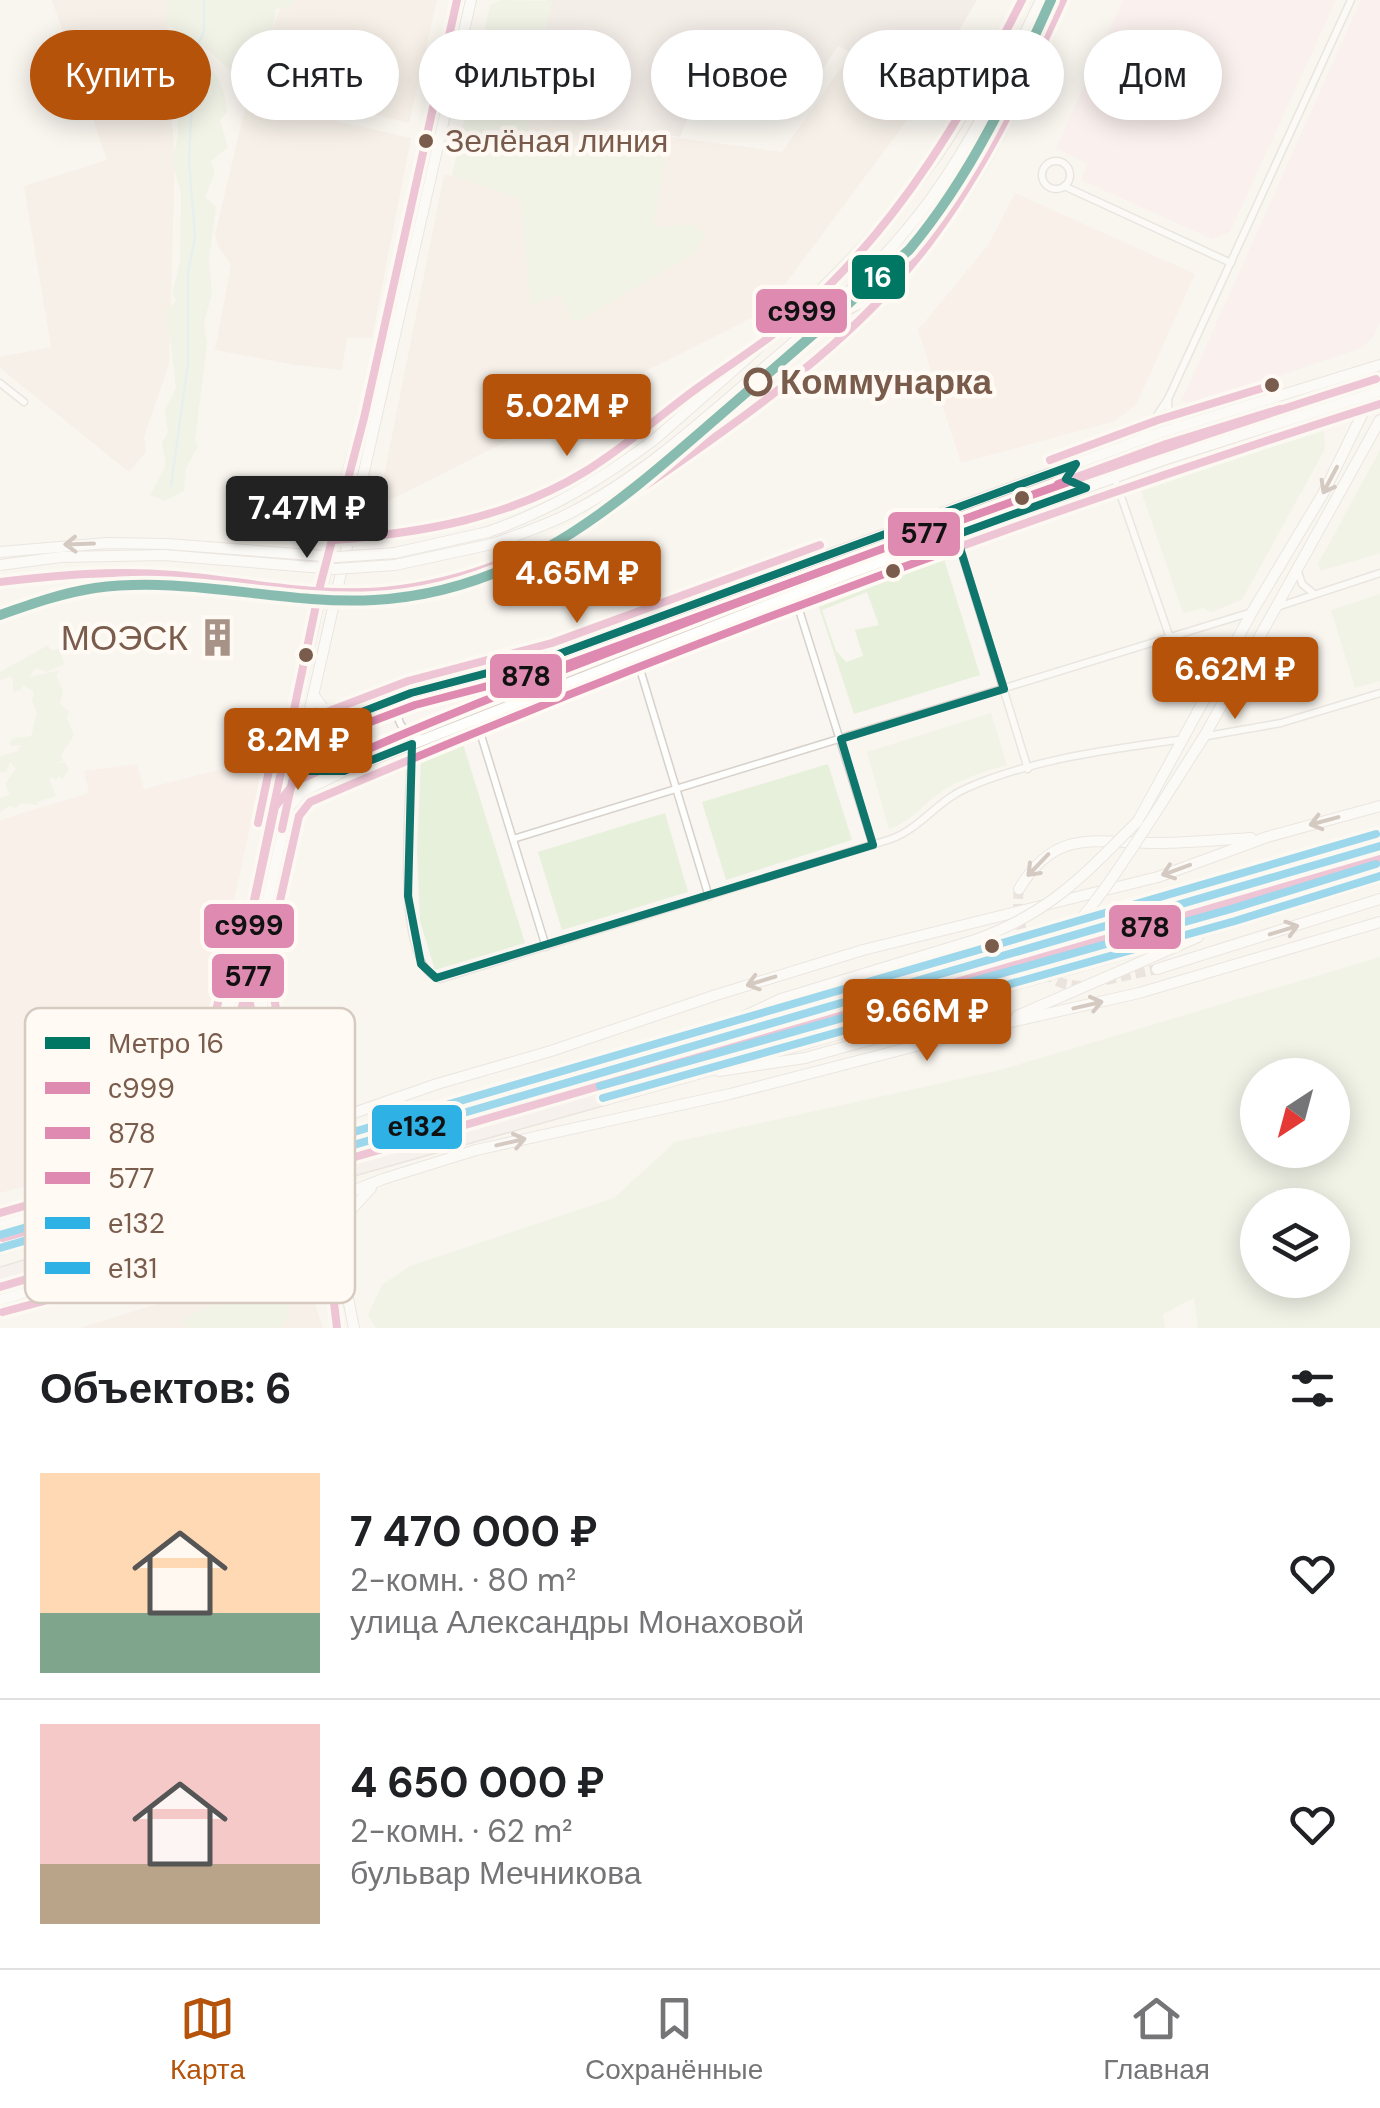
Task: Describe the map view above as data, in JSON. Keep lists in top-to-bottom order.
{
  "places": {
    "other": ["Зелёная линия", "Коммунарка"],
    "building": ["МОЭСК"]
  },
  "lines": [
    "metro line 16",
    "transit line с999",
    "transit line 577",
    "transit line 878",
    "transit line е131",
    "transit line е132"
  ],
  "legend": [
    "Метро 16",
    "с999",
    "878",
    "577",
    "е132",
    "е131"
  ],
  "north": "bottom left",
  "page": {
    "chip": [
      "Купить",
      "Снять",
      "Фильтры",
      "Новое",
      "Квартира",
      "Дом"
    ],
    "price": [
      "5.02M ₽",
      "7.47M ₽",
      "4.65M ₽",
      "6.62M ₽",
      "8.2M ₽",
      "9.66M ₽"
    ],
    "heading": "Объектов: 6",
    "list": [
      {
        "name": "7 470 000 ₽",
        "note": "2-комн. · 80 m² · улица Александры Монаховой"
      },
      {
        "name": "4 650 000 ₽",
        "note": "2-комн. · 62 m² · бульвар Мечникова"
      }
    ],
    "tabs": ["Карта", "Сохранённые", "Главная"]
  }
}
